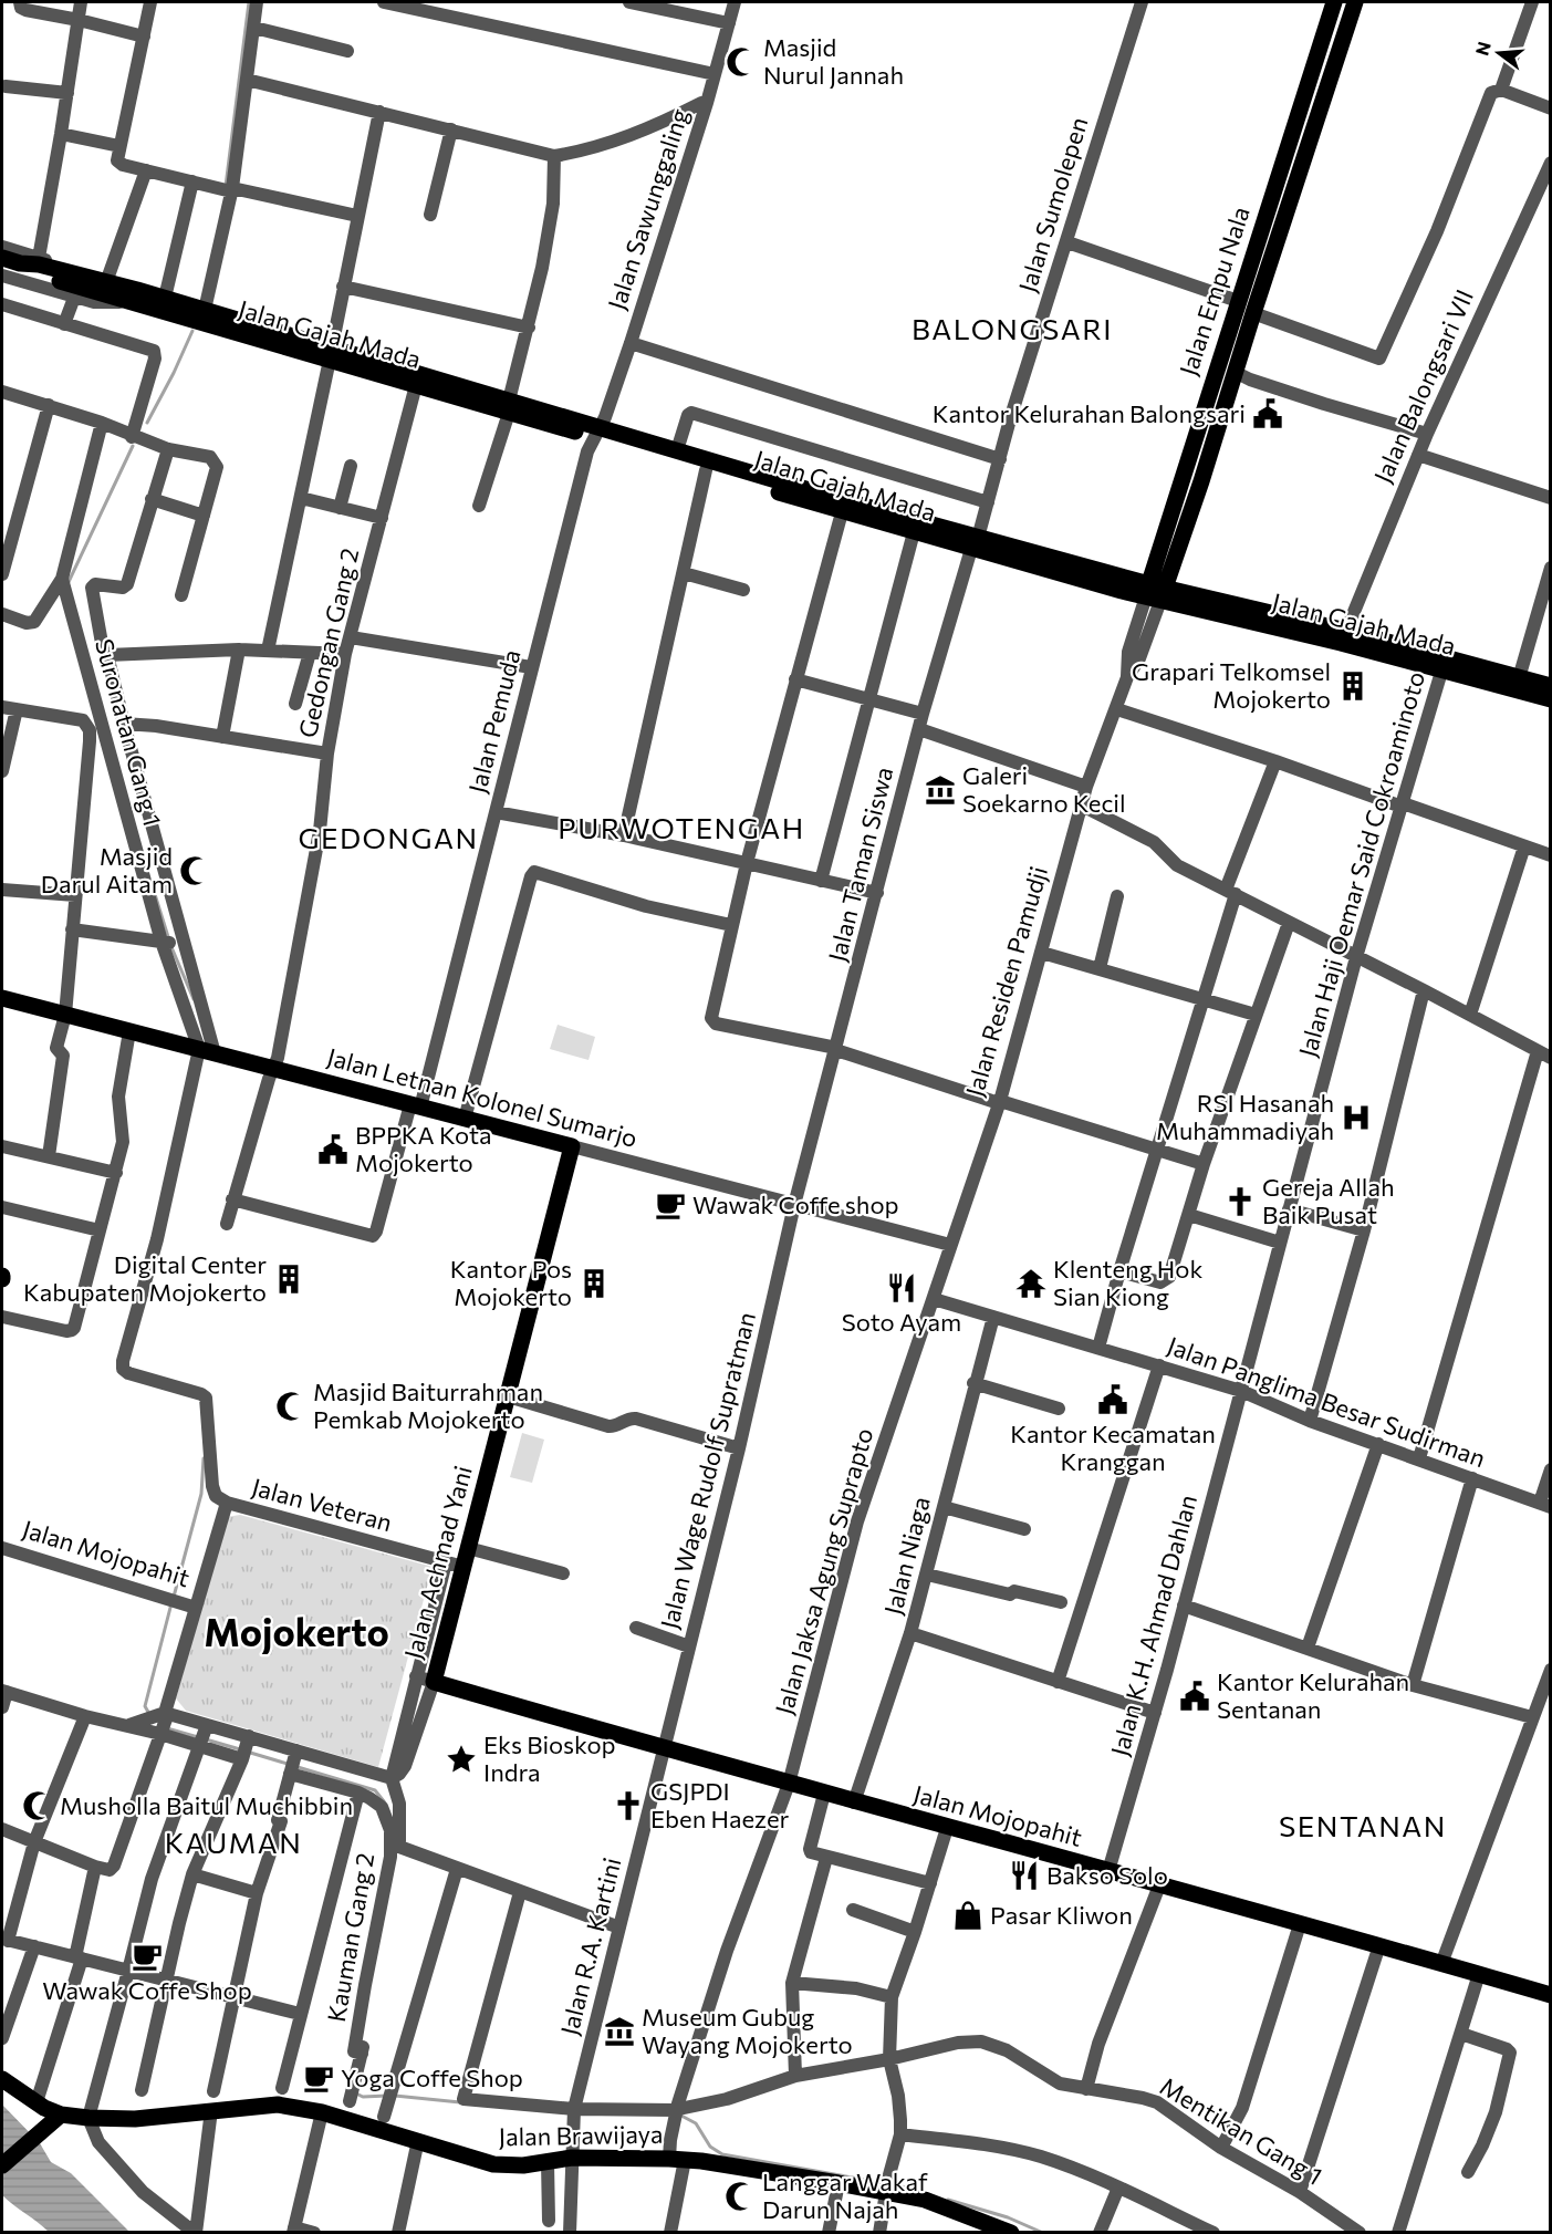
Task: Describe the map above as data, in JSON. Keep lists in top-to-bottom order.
{
  "streets": {
    "main road": [
      "Jalan Empu Nala",
      "Jalan Gajah Mada",
      "Jalan Letnan Kolonel Sumarjo",
      "Jalan Mojopahit",
      "Jalan Achmad Yani",
      "Jalan Brawijaya"
    ],
    "street": [
      "Jalan Sumolepen",
      "Jalan Sawunggaling",
      "Jalan Balongsari VII",
      "Gedongan Gang 2",
      "Jalan Pemuda",
      "Suronatan Gang 1",
      "Jalan Taman Siswa",
      "Jalan Haji Oemar Said Cokroaminoto",
      "Jalan Residen Pamudji",
      "Jalan Panglima Besar Sudirman",
      "Jalan Wage Rudolf Supratman",
      "Jalan Veteran",
      "Jalan Niaga",
      "Jalan Jaksa Agung Suprapto",
      "Jalan K.H. Ahmad Dahlan",
      "Kauman Gang 2",
      "Jalan R.A. Kartini",
      "Mentikan Gang 1"
    ]
  },
  "crossings": [
    ["Jalan Sumolepen", "Jalan Gajah Mada"],
    ["Jalan Sumolepen", "Jalan Taman Siswa"],
    ["Jalan Sawunggaling", "Jalan Gajah Mada"],
    ["Jalan Sawunggaling", "Jalan Pemuda"],
    ["Jalan Empu Nala", "Jalan Gajah Mada"],
    ["Jalan Empu Nala", "Jalan Residen Pamudji"],
    ["Jalan Gajah Mada", "Jalan Balongsari VII"],
    ["Jalan Gajah Mada", "Gedongan Gang 2"],
    ["Jalan Gajah Mada", "Jalan Pemuda"],
    ["Jalan Gajah Mada", "Jalan Taman Siswa"],
    ["Jalan Gajah Mada", "Jalan Haji Oemar Said Cokroaminoto"],
    ["Jalan Gajah Mada", "Jalan Residen Pamudji"],
    ["Gedongan Gang 2", "Jalan Pemuda"],
    ["Gedongan Gang 2", "Jalan Letnan Kolonel Sumarjo"],
    ["Jalan Pemuda", "Jalan Letnan Kolonel Sumarjo"],
    ["Suronatan Gang 1", "Jalan Letnan Kolonel Sumarjo"],
    ["Jalan Taman Siswa", "Jalan Letnan Kolonel Sumarjo"],
    ["Jalan Taman Siswa", "Jalan Wage Rudolf Supratman"],
    ["Jalan Haji Oemar Said Cokroaminoto", "Jalan Panglima Besar Sudirman"],
    ["Jalan Haji Oemar Said Cokroaminoto", "Jalan K.H. Ahmad Dahlan"],
    ["Jalan Residen Pamudji", "Jalan Letnan Kolonel Sumarjo"],
    ["Jalan Residen Pamudji", "Jalan Panglima Besar Sudirman"],
    ["Jalan Residen Pamudji", "Jalan Jaksa Agung Suprapto"],
    ["Jalan Letnan Kolonel Sumarjo", "Jalan Wage Rudolf Supratman"],
    ["Jalan Letnan Kolonel Sumarjo", "Jalan Achmad Yani"],
    ["Jalan Panglima Besar Sudirman", "Jalan Niaga"],
    ["Jalan Panglima Besar Sudirman", "Jalan Jaksa Agung Suprapto"],
    ["Jalan Panglima Besar Sudirman", "Jalan K.H. Ahmad Dahlan"],
    ["Jalan Wage Rudolf Supratman", "Jalan Mojopahit"],
    ["Jalan Wage Rudolf Supratman", "Jalan R.A. Kartini"],
    ["Jalan Veteran", "Jalan Mojopahit"],
    ["Jalan Veteran", "Jalan Achmad Yani"],
    ["Jalan Mojopahit", "Jalan Niaga"],
    ["Jalan Mojopahit", "Jalan Achmad Yani"],
    ["Jalan Mojopahit", "Jalan Jaksa Agung Suprapto"],
    ["Jalan Mojopahit", "Jalan K.H. Ahmad Dahlan"],
    ["Jalan Mojopahit", "Jalan R.A. Kartini"],
    ["Jalan Jaksa Agung Suprapto", "Mentikan Gang 1"],
    ["Jalan Jaksa Agung Suprapto", "Jalan Brawijaya"],
    ["Jalan R.A. Kartini", "Mentikan Gang 1"],
    ["Jalan R.A. Kartini", "Jalan Brawijaya"]
  ],
  "districts": [
    "BALONGSARI",
    "PURWOTENGAH",
    "GEDONGAN",
    "Mojokerto",
    "SENTANAN",
    "KAUMAN"
  ],
  "places": {
    "mosque": [
      "Masjid Nurul Jannah",
      "Masjid Darul Aitam",
      "Masjid Baiturrahman Pemkab Mojokerto",
      "Musholla Baitul Muchibbin",
      "Langgar Wakaf Darun Najah"
    ],
    "public building": [
      "Kantor Kelurahan Balongsari",
      "BPPKA Kota Mojokerto",
      "Kantor Kecamatan Kranggan",
      "Kantor Kelurahan Sentanan"
    ],
    "building": ["Grapari Telkomsel Mojokerto", "Digital Center Kabupaten Mojokerto", "Kantor Pos Mojokerto"],
    "museum": ["Galeri Soekarno Kecil", "Museum Gubug Wayang Mojokerto"],
    "hospital": ["RSI Hasanah Muhammadiyah"],
    "church": ["Gereja Allah Baik Pusat", "GSJPDI Eben Haezer"],
    "cafe": ["Wawak Coffe shop", "Wawak Coffe Shop", "Yoga Coffe Shop"],
    "temple": ["Klenteng Hok Sian Kiong"],
    "restaurant": ["Soto Ayam", "Bakso Solo"],
    "place": ["Eks Bioskop Indra"],
    "shop": ["Pasar Kliwon"]
  },
  "north": "left"
}
